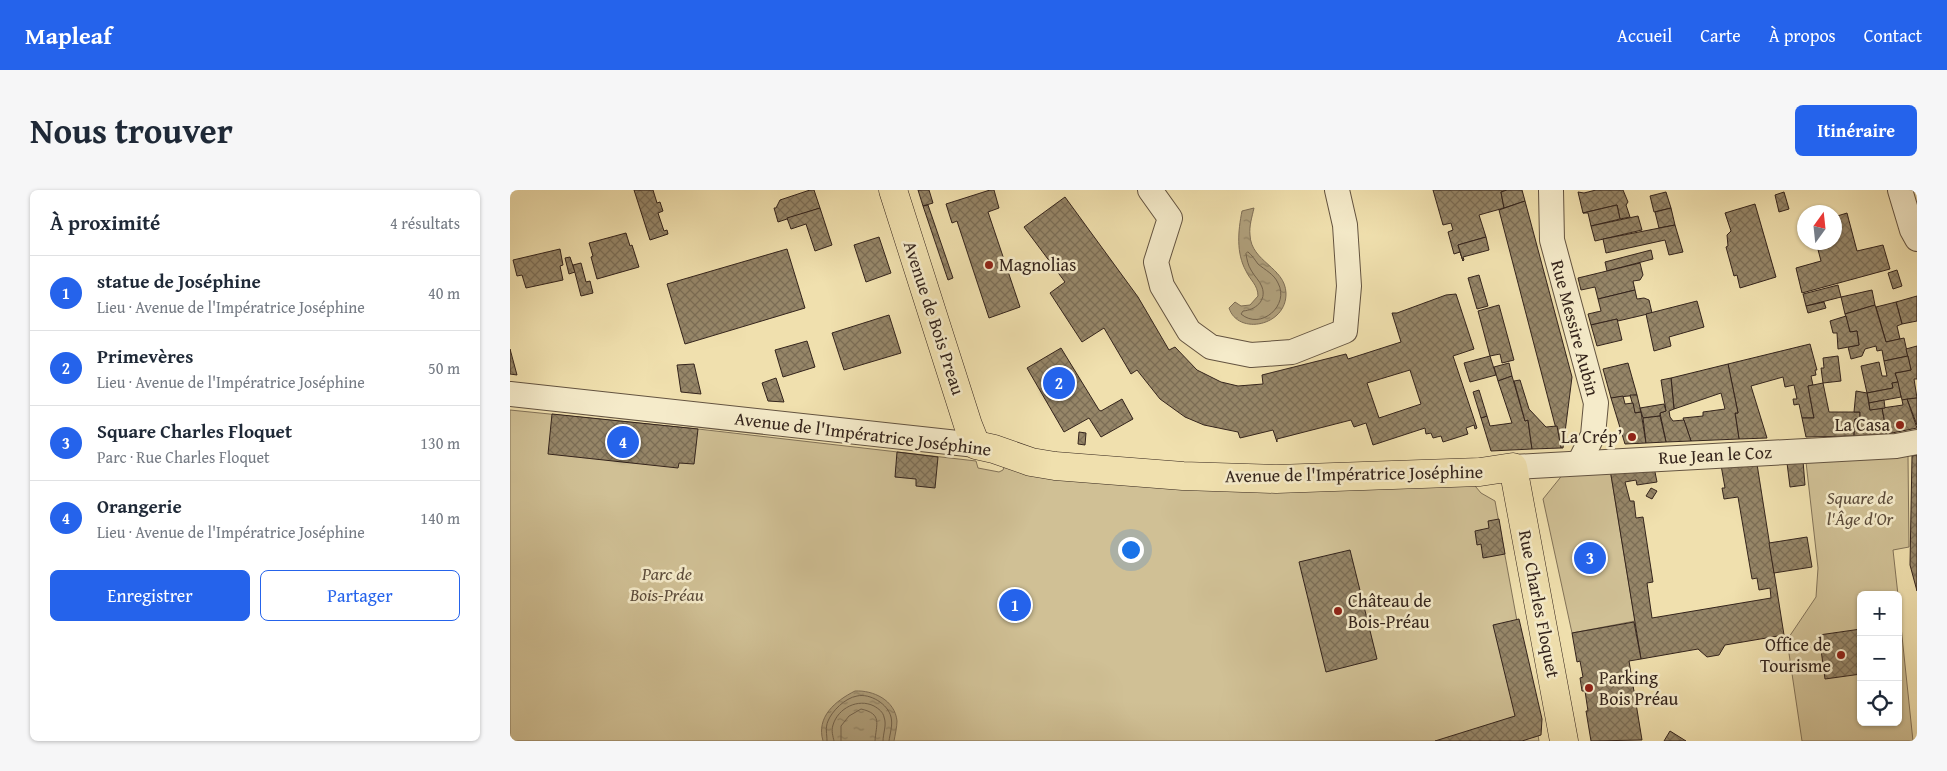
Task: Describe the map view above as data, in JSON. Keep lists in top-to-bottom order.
{
  "streets": {
    "main road": ["Avenue de Bois Preau", "Avenue de l'Impératrice Joséphine", "Rue Charles Floquet"],
    "street": ["Rue Messire Aubin", "Rue Jean le Coz"]
  },
  "crossings": [
    ["Avenue de Bois Preau", "Avenue de l'Impératrice Joséphine"],
    ["Rue Messire Aubin", "Rue Jean le Coz"],
    ["Avenue de l'Impératrice Joséphine", "Rue Jean le Coz"],
    ["Avenue de l'Impératrice Joséphine", "Rue Charles Floquet"],
    ["Rue Jean le Coz", "Rue Charles Floquet"]
  ],
  "parks": ["Square de l'Âge d'Or", "Parc de Bois-Préau"],
  "places": [
    "Magnolias",
    "La Casa",
    "La Crép’",
    "Château de Bois-Préau",
    "Office de Tourisme",
    "Parking Bois Préau"
  ],
  "north": "top",
  "page": {
    "header": "Mapleaf",
    "nav": [
      "Accueil",
      "Carte",
      "À propos",
      "Contact"
    ],
    "title": "Nous trouver",
    "buttons": [
      "Itinéraire",
      ["Enregistrer", "Partager"]
    ],
    "heading": ["À proximité", "4 résultats"],
    "list": [
      {
        "mark": "1",
        "name": "statue de Joséphine",
        "note": "Lieu · Avenue de l'Impératrice Joséphine",
        "value": "40 m"
      },
      {
        "mark": "2",
        "name": "Primevères",
        "note": "Lieu · Avenue de l'Impératrice Joséphine",
        "value": "50 m"
      },
      {
        "mark": "3",
        "name": "Square Charles Floquet",
        "note": "Parc · Rue Charles Floquet",
        "value": "130 m"
      },
      {
        "mark": "4",
        "name": "Orangerie",
        "note": "Lieu · Avenue de l'Impératrice Joséphine",
        "value": "140 m"
      }
    ],
    "pins": [
      "2",
      "4",
      "3",
      "1"
    ],
    "map_buttons": ["+", "−"]
  }
}
